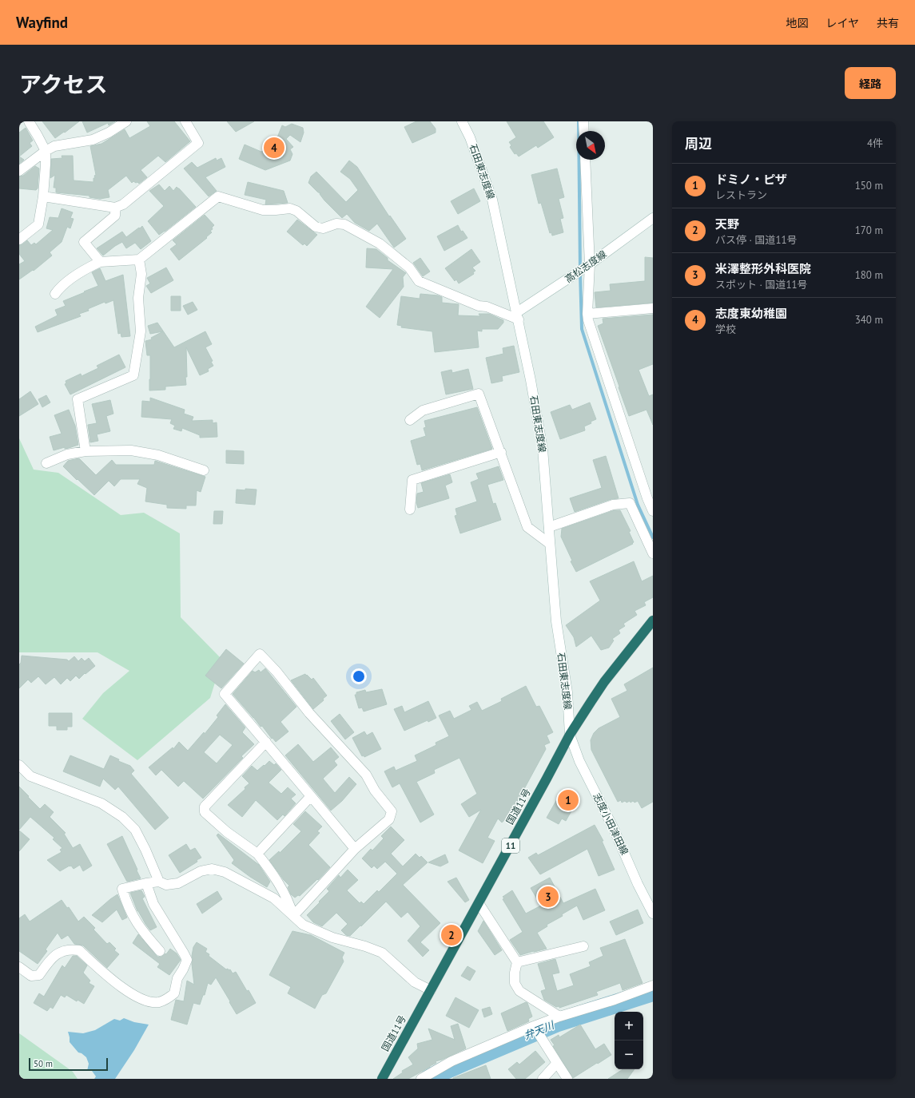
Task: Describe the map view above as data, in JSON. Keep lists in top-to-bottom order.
{
  "streets": {
    "highway": ["国道11号", "11"],
    "street": ["石田東志度線", "高松志度線", "志度小田津田線"]
  },
  "crossings": [
    ["石田東志度線", "高松志度線"],
    ["石田東志度線", "国道11号"],
    ["石田東志度線", "志度小田津田線"],
    ["国道11号", "志度小田津田線"]
  ],
  "water": ["弁天川"],
  "scale_bar": "50 m",
  "north": "bottom right",
  "page": {
    "header": "Wayfind",
    "nav": ["地図", "レイヤ", "共有"],
    "title": "アクセス",
    "buttons": "経路",
    "heading": ["周辺", "4件"],
    "pins": [
      "4",
      "1",
      "3",
      "2"
    ],
    "list": [
      {
        "mark": "1",
        "name": "ドミノ・ピザ",
        "note": "レストラン",
        "value": "150 m"
      },
      {
        "mark": "2",
        "name": "天野",
        "note": "バス停 · 国道11号",
        "value": "170 m"
      },
      {
        "mark": "3",
        "name": "米澤整形外科医院",
        "note": "スポット · 国道11号",
        "value": "180 m"
      },
      {
        "mark": "4",
        "name": "志度東幼稚園",
        "note": "学校",
        "value": "340 m"
      }
    ],
    "map_buttons": ["+", "−"],
    "scale": "50 m"
  }
}
